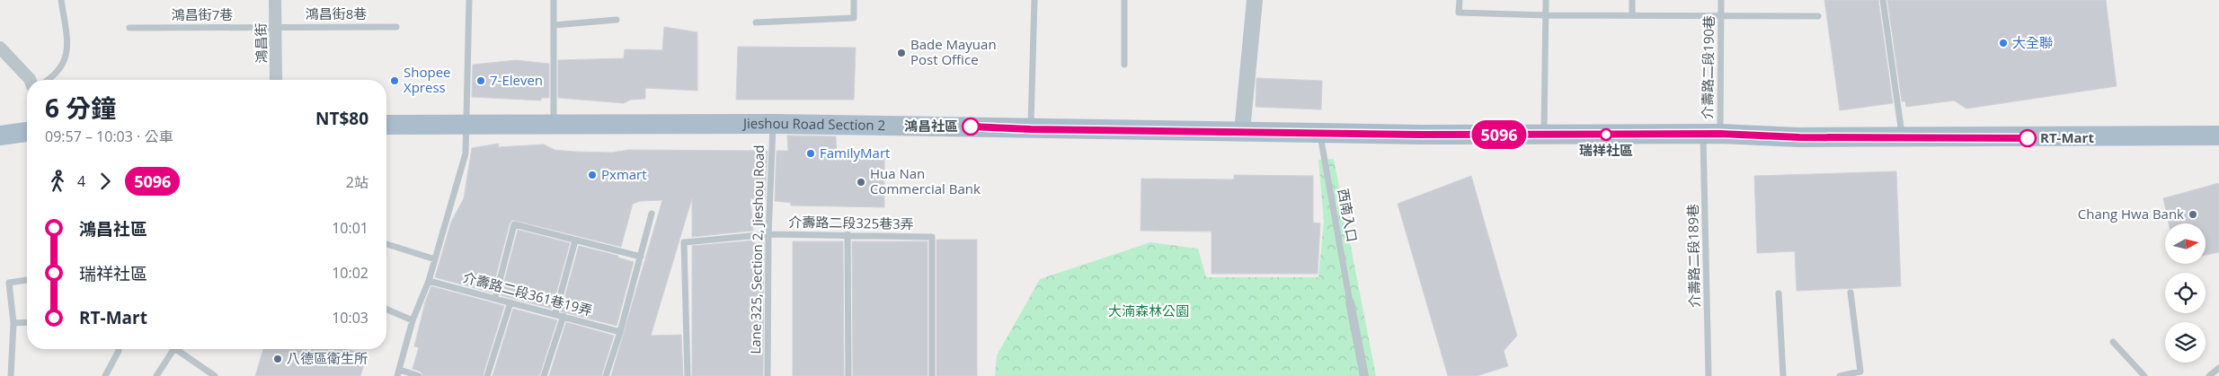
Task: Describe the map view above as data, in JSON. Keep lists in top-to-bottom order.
{
  "streets": {
    "main road": ["Jieshou Road Section 2"],
    "street": ["鴻昌街"],
    "lane": [
      "鴻昌街8巷",
      "鴻昌街7巷",
      "介壽路二段190巷",
      "西南入口",
      "介壽路二段325巷3弄",
      "Lane 325, Section 2, Jieshou Road",
      "介壽路二段189巷",
      "介壽路二段361巷19弄"
    ]
  },
  "crossings": [
    ["鴻昌街8巷", "鴻昌街7巷"],
    ["鴻昌街8巷", "鴻昌街"],
    ["鴻昌街7巷", "鴻昌街"],
    ["介壽路二段190巷", "Jieshou Road Section 2"],
    ["介壽路二段190巷", "介壽路二段189巷"],
    ["Jieshou Road Section 2", "西南入口"],
    ["Jieshou Road Section 2", "Lane 325, Section 2, Jieshou Road"],
    ["Jieshou Road Section 2", "介壽路二段189巷"],
    ["介壽路二段325巷3弄", "Lane 325, Section 2, Jieshou Road"]
  ],
  "parks": ["大湳森林公園"],
  "places": [
    "大全聯",
    "Bade Mayuan Post Office",
    "Shopee Xpress",
    "7-Eleven",
    "鴻昌社區",
    "瑞祥社區",
    "RT-Mart",
    "FamilyMart",
    "Pxmart",
    "Hua Nan Commercial Bank",
    "Chang Hwa Bank",
    "八德區衛生所"
  ],
  "lines": ["bus line 5096"],
  "north": "right",
  "page": {
    "on_map": "5096",
    "heading": ["6 分鐘", "09:57 – 10:03 · 公車", "NT$80"],
    "legs": ["4", "5096", "2站"],
    "list": [
      {
        "name": "鴻昌社區",
        "value": "10:01"
      },
      {
        "name": "瑞祥社區",
        "value": "10:02"
      },
      {
        "name": "RT-Mart",
        "value": "10:03"
      }
    ]
  }
}
